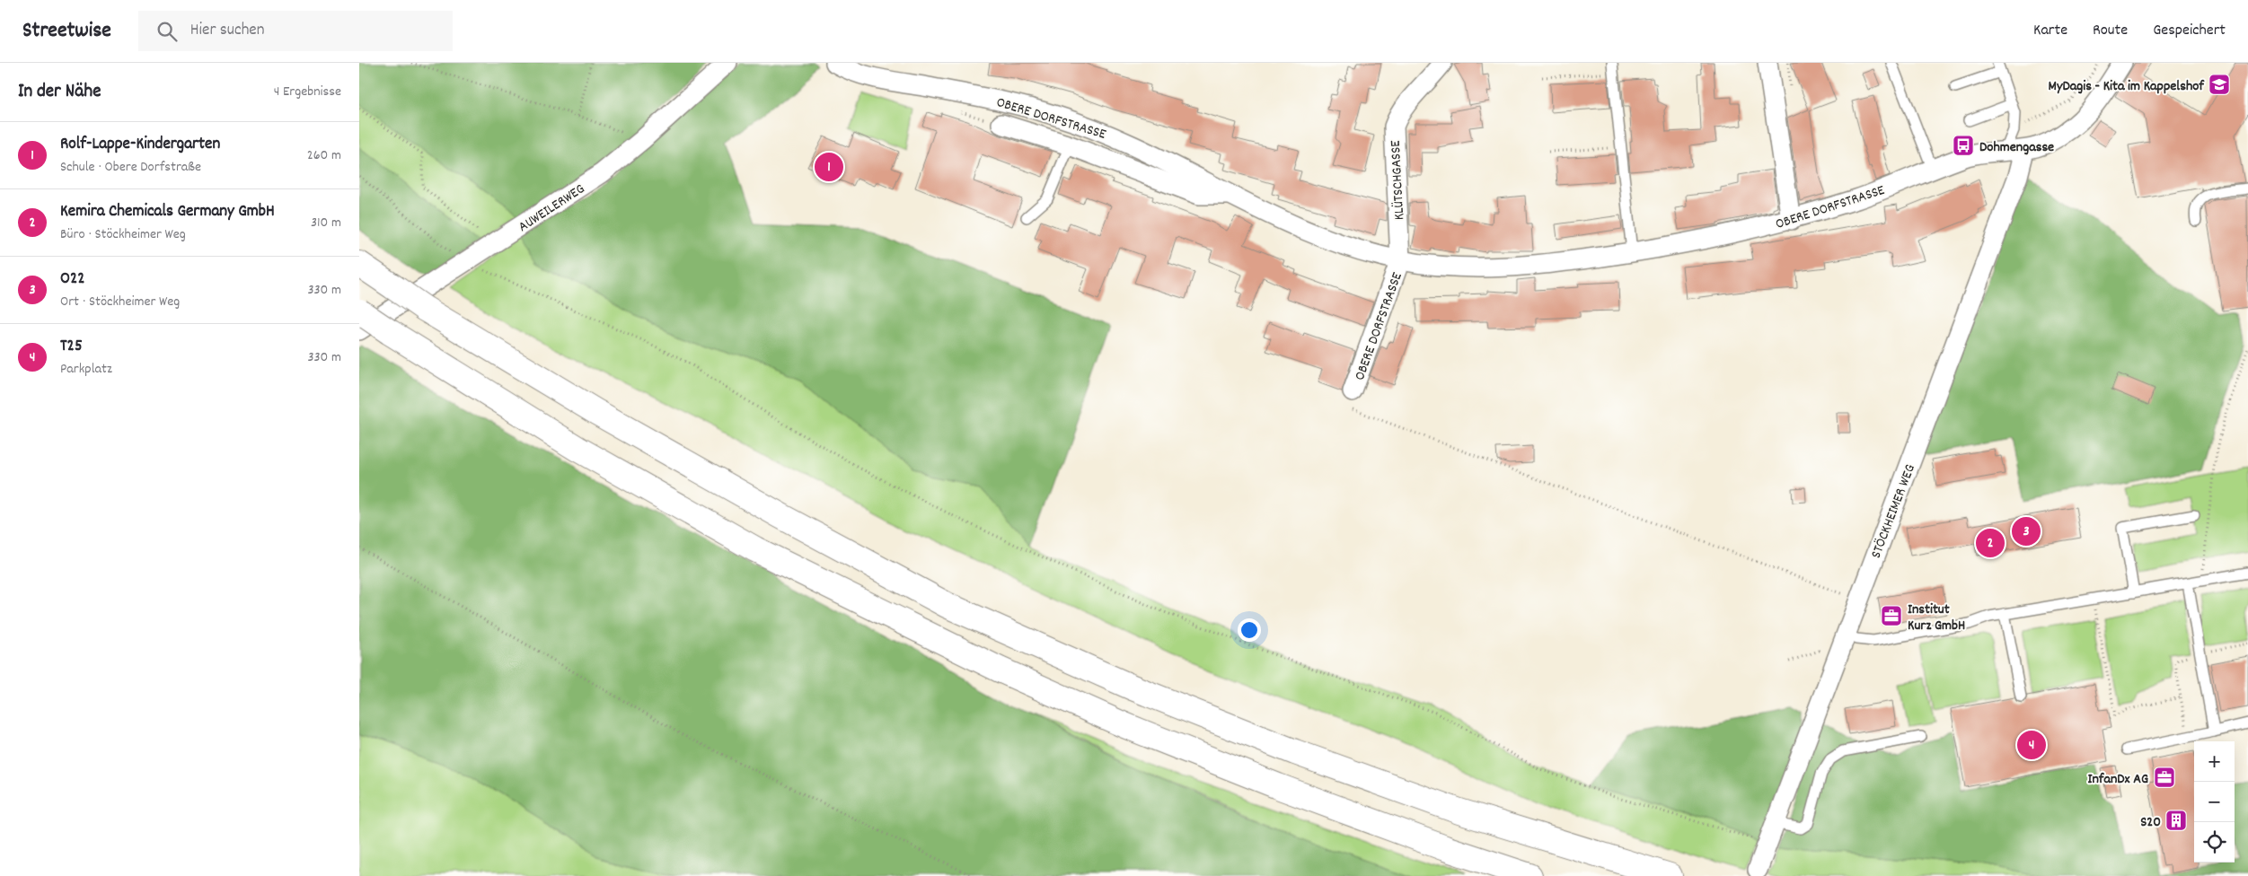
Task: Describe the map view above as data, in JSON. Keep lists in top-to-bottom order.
{
  "streets": {
    "street": [
      "OBERE DORFSTRASSE",
      "KLÜTSCHGASSE",
      "AUWEILERWEG",
      "STÖCKHEIMER WEG"
    ]
  },
  "crossings": [
    ["OBERE DORFSTRASSE", "KLÜTSCHGASSE"],
    ["OBERE DORFSTRASSE", "STÖCKHEIMER WEG"]
  ],
  "places": {
    "school or university": ["MyDagis - Kita im Kappelshof"],
    "bus stop": ["Dohmengasse"],
    "office": ["Institut Kurz GmbH", "InfanDx AG"],
    "building": ["S20"]
  },
  "page": {
    "header": "Streetwise",
    "search": "Hier suchen",
    "nav": ["Karte", "Route", "Gespeichert"],
    "heading": ["In der Nähe", "4 Ergebnisse"],
    "list": [
      {
        "mark": "1",
        "name": "Rolf-Lappe-Kindergarten",
        "note": "Schule · Obere Dorfstraße",
        "value": "260 m"
      },
      {
        "mark": "2",
        "name": "Kemira Chemicals Germany GmbH",
        "note": "Büro · Stöckheimer Weg",
        "value": "310 m"
      },
      {
        "mark": "3",
        "name": "O22",
        "note": "Ort · Stöckheimer Weg",
        "value": "330 m"
      },
      {
        "mark": "4",
        "name": "T25",
        "note": "Parkplatz",
        "value": "330 m"
      }
    ],
    "pins": [
      "1",
      "3",
      "2",
      "4"
    ],
    "map_buttons": ["+", "−"]
  }
}
